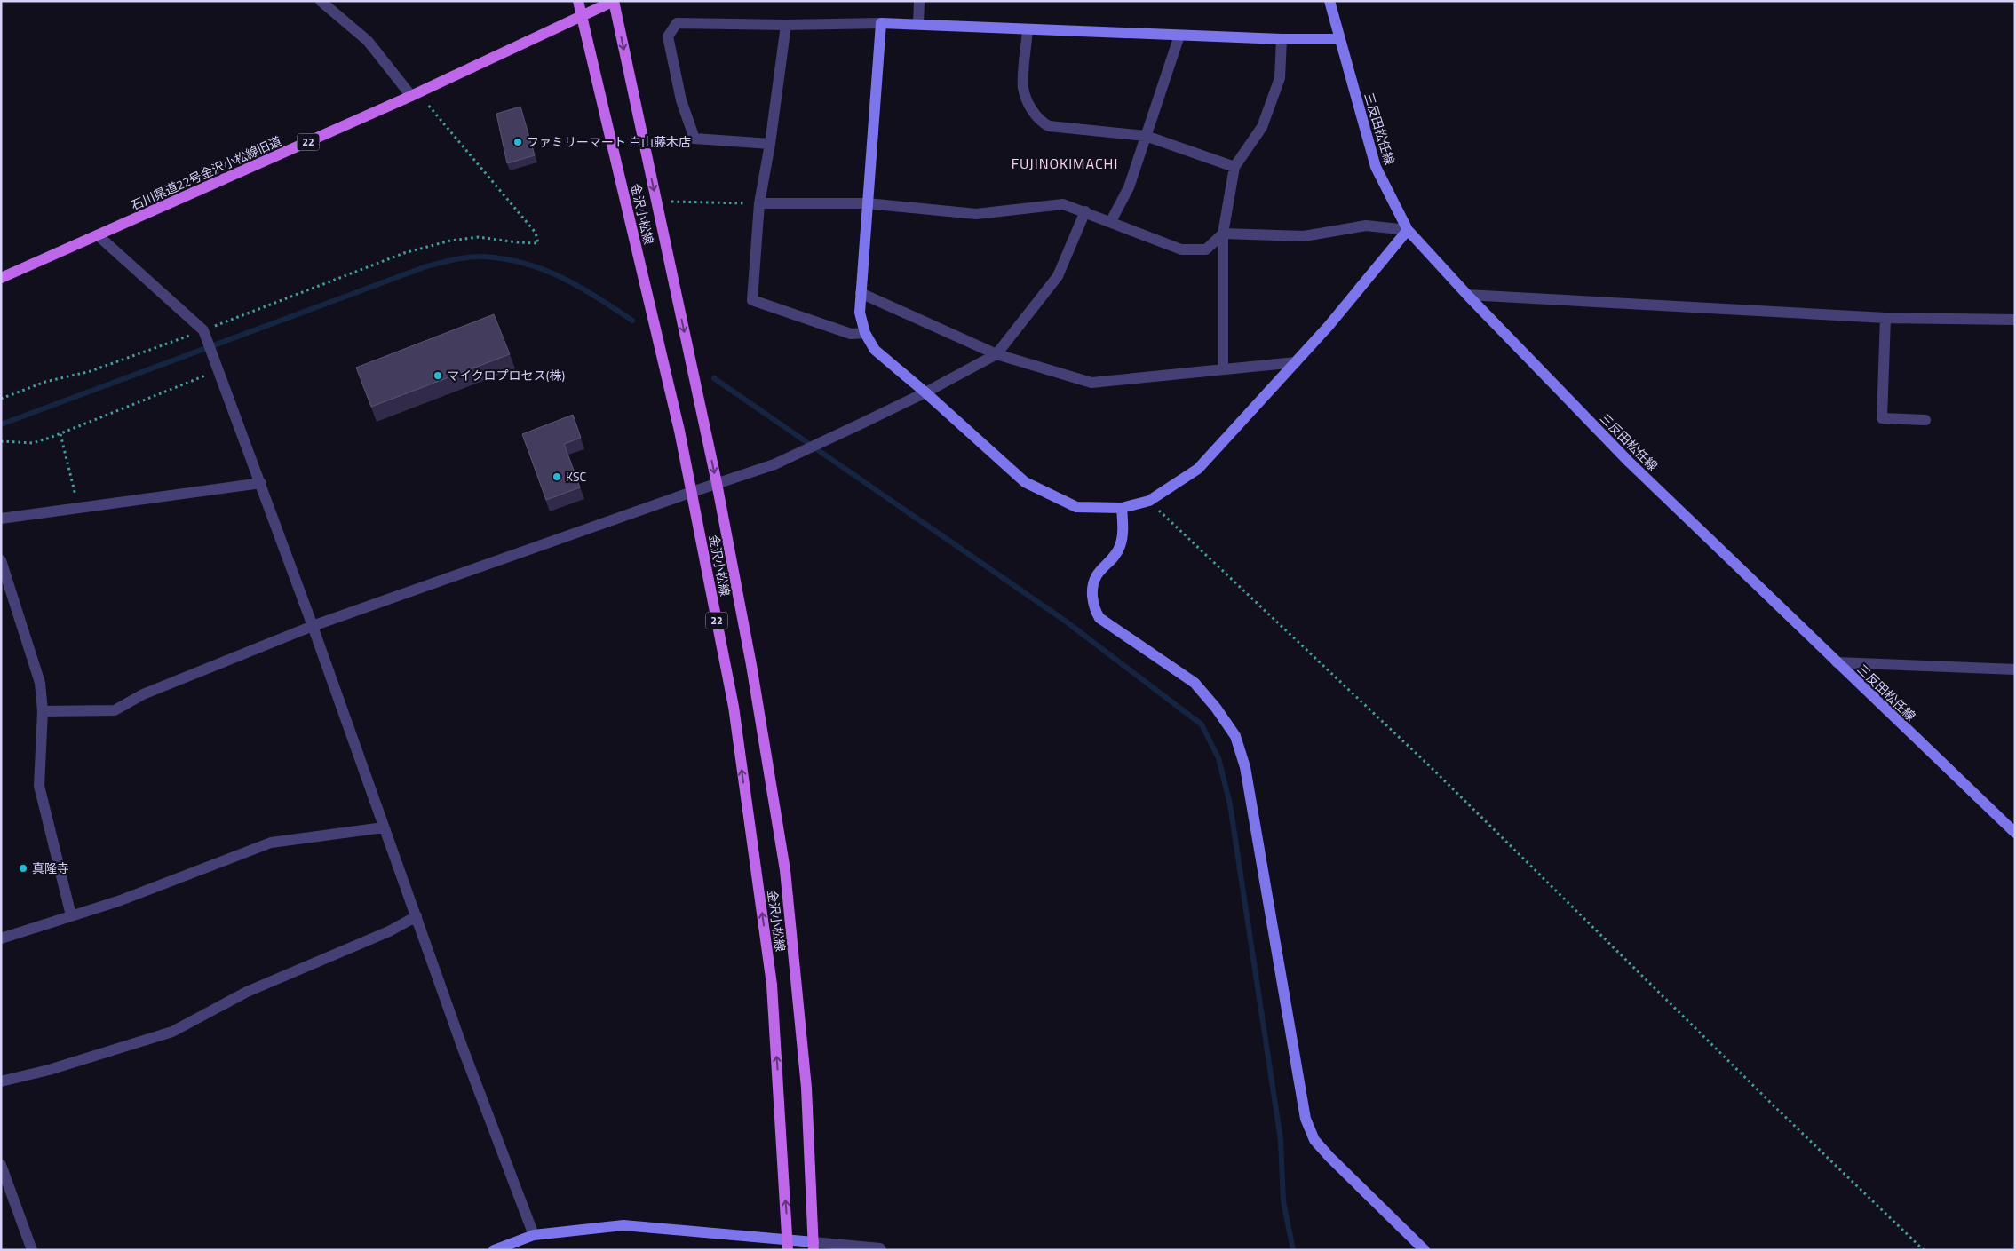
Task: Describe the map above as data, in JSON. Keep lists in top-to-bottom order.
{
  "streets": {
    "main road": ["22", "石川県道22号金沢小松線旧道", "金沢小松線"],
    "street": ["三反田松任線"]
  },
  "crossings": [
    ["石川県道22号金沢小松線旧道", "金沢小松線"]
  ],
  "districts": ["FUJINOKIMACHI"],
  "places": [
    "ファミリーマート 白山藤木店",
    "マイクロプロセス(株)",
    "KSC",
    "真隆寺"
  ]
}
